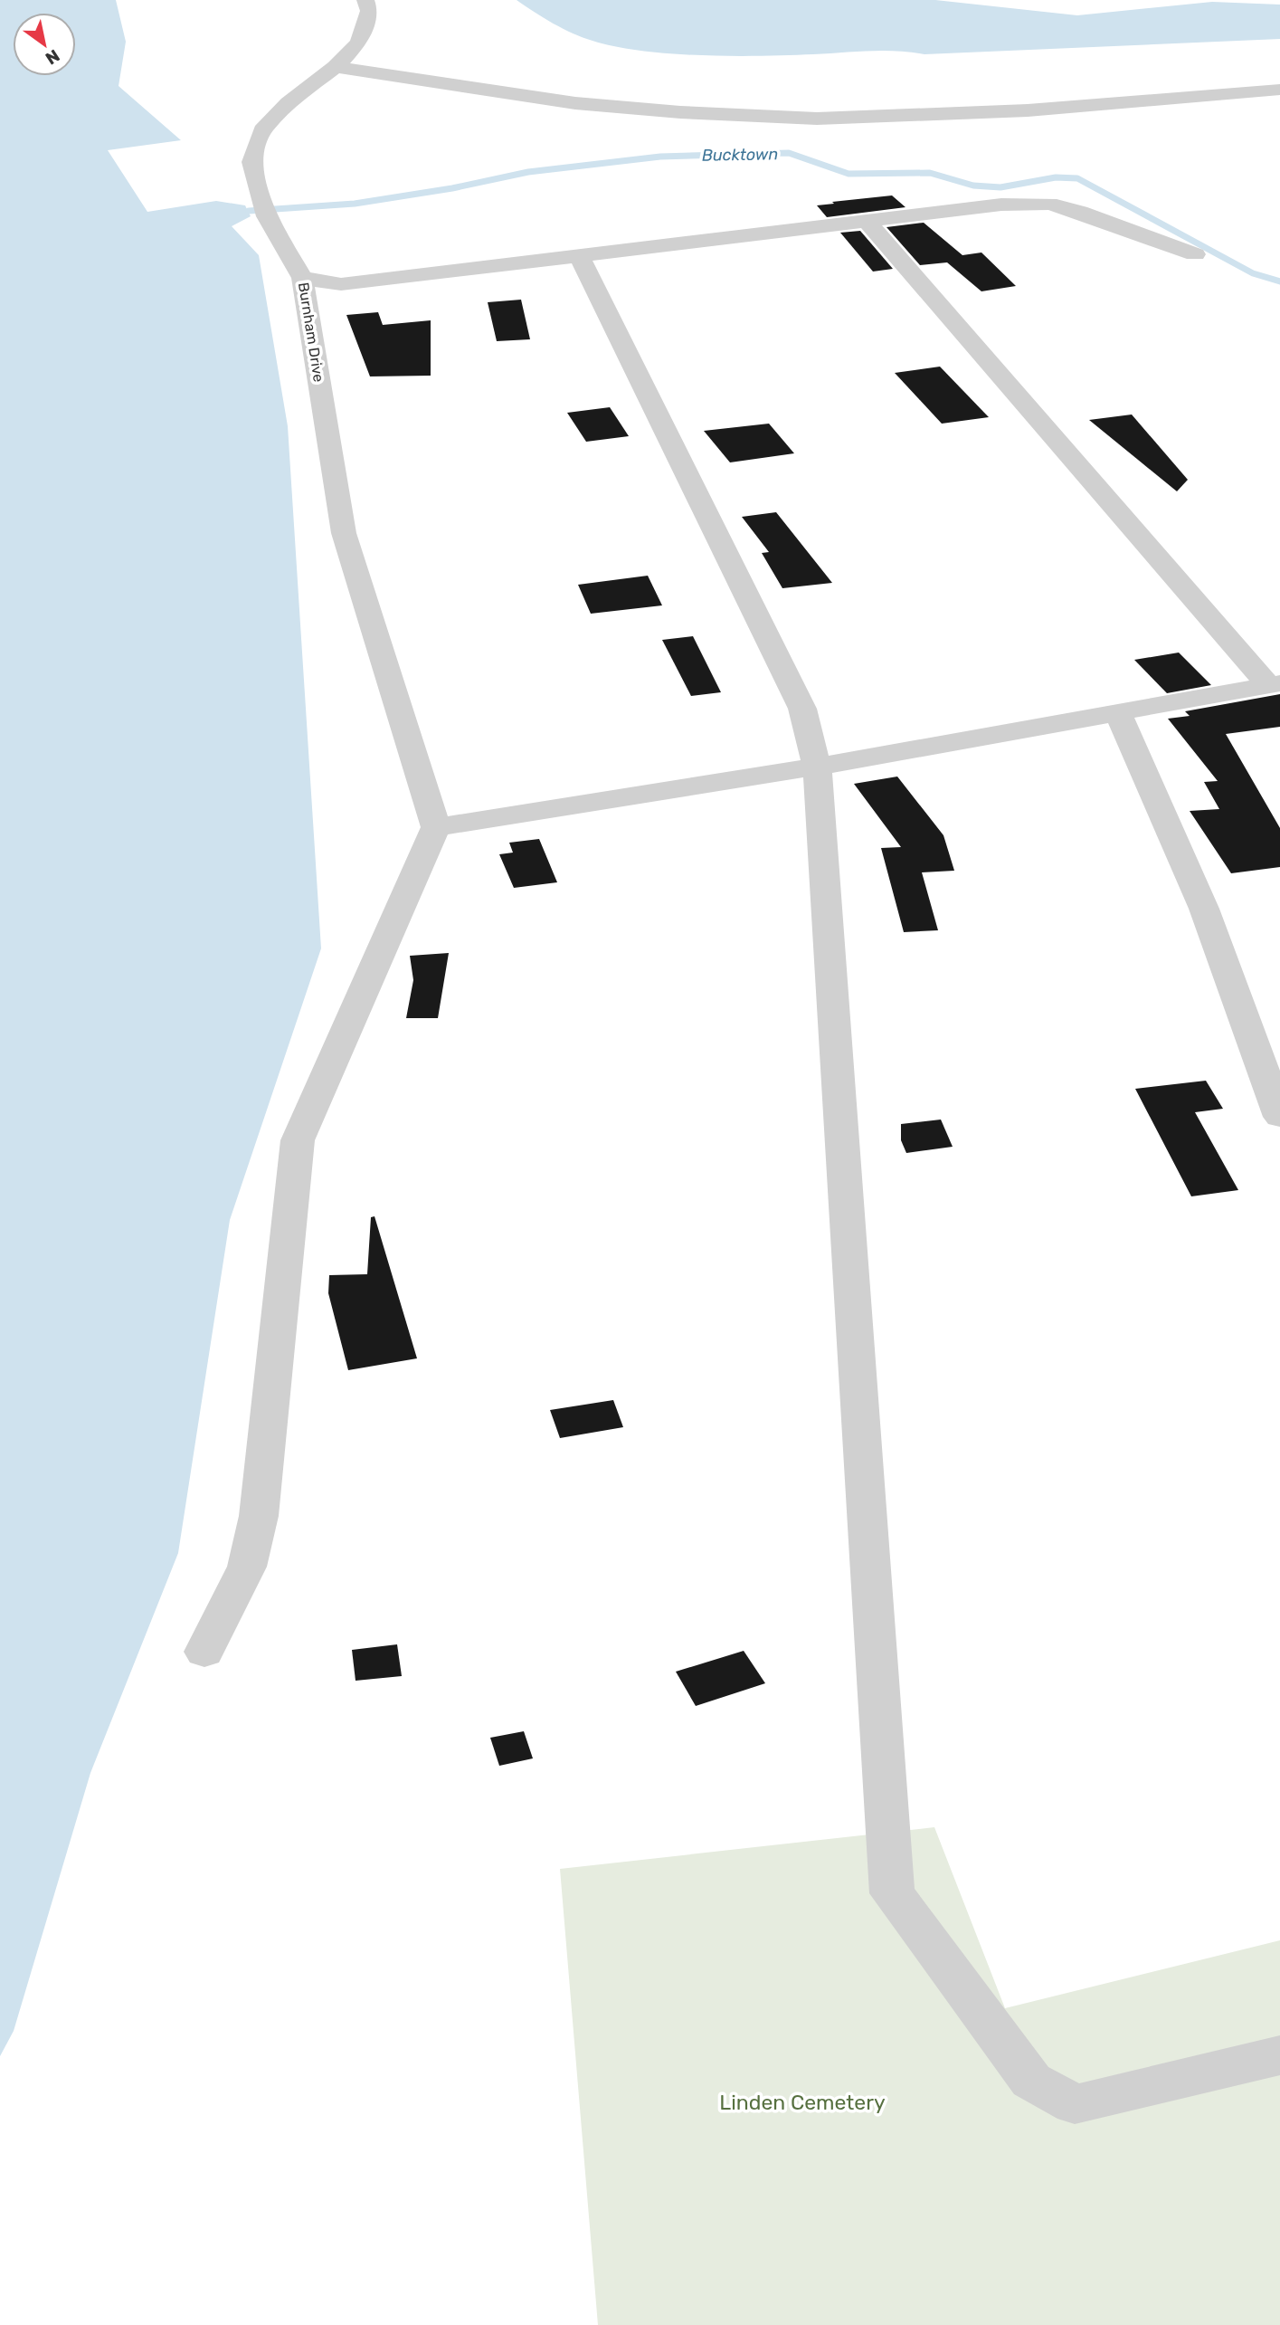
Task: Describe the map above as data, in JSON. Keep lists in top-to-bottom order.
{
  "streets": {
    "street": ["Burnham Drive"]
  },
  "water": ["Bucktown"],
  "parks": ["Linden Cemetery"],
  "north": "bottom right"
}
